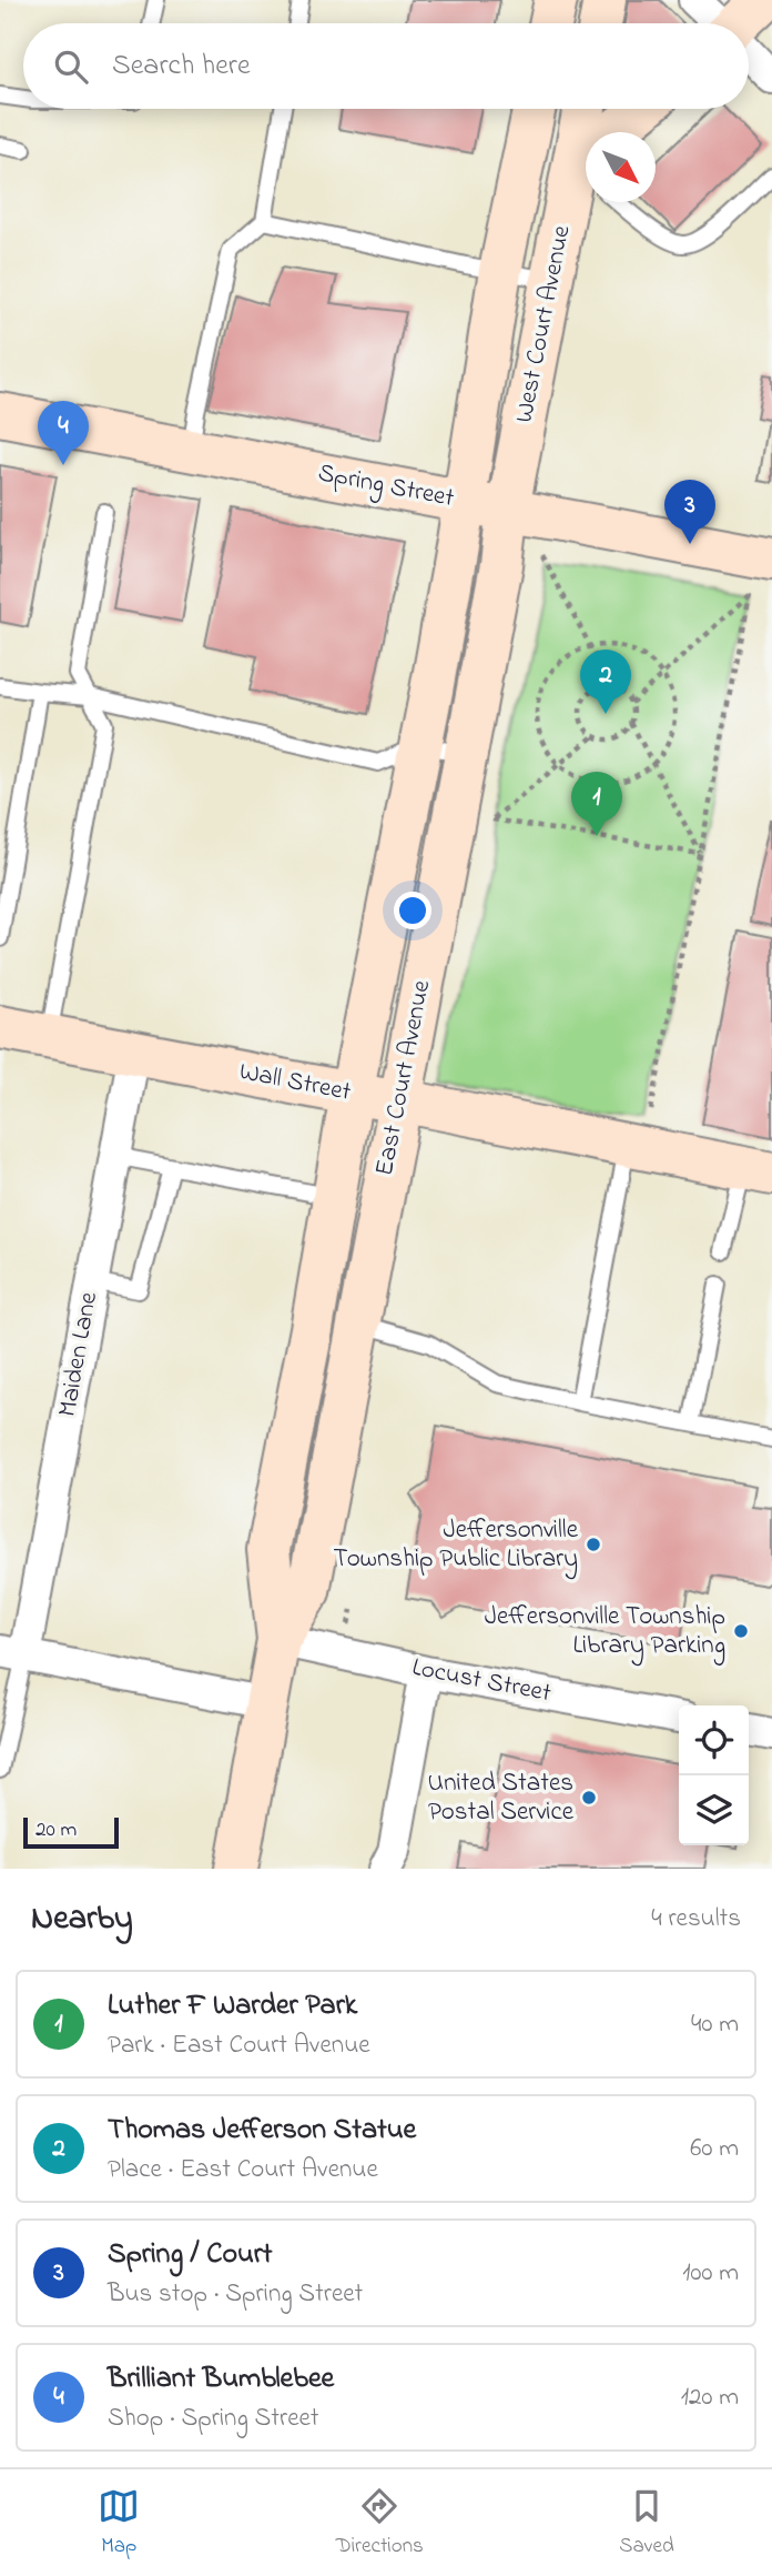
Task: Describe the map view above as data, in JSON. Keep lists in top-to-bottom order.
{
  "streets": {
    "street": [
      "West Court Avenue",
      "Spring Street",
      "East Court Avenue",
      "Wall Street",
      "Maiden Lane",
      "Locust Street"
    ]
  },
  "crossings": [
    ["West Court Avenue", "Spring Street"],
    ["West Court Avenue", "East Court Avenue"],
    ["Spring Street", "East Court Avenue"],
    ["East Court Avenue", "Wall Street"],
    ["East Court Avenue", "Locust Street"],
    ["Wall Street", "Maiden Lane"]
  ],
  "places": ["Jeffersonville Township Public Library", "Jeffersonville Township Library Parking", "United States Postal Service"],
  "scale_bar": "20 m",
  "north": "bottom right",
  "page": {
    "search": "Search here",
    "pins": [
      "4",
      "3",
      "2",
      "1"
    ],
    "scale": "20 m",
    "heading": ["Nearby", "4 results"],
    "list": [
      {
        "mark": "1",
        "name": "Luther F Warder Park",
        "note": "Park · East Court Avenue",
        "value": "40 m"
      },
      {
        "mark": "2",
        "name": "Thomas Jefferson Statue",
        "note": "Place · East Court Avenue",
        "value": "60 m"
      },
      {
        "mark": "3",
        "name": "Spring / Court",
        "note": "Bus stop · Spring Street",
        "value": "100 m"
      },
      {
        "mark": "4",
        "name": "Brilliant Bumblebee",
        "note": "Shop · Spring Street",
        "value": "120 m"
      }
    ],
    "nav": ["Map", "Directions", "Saved"]
  }
}
